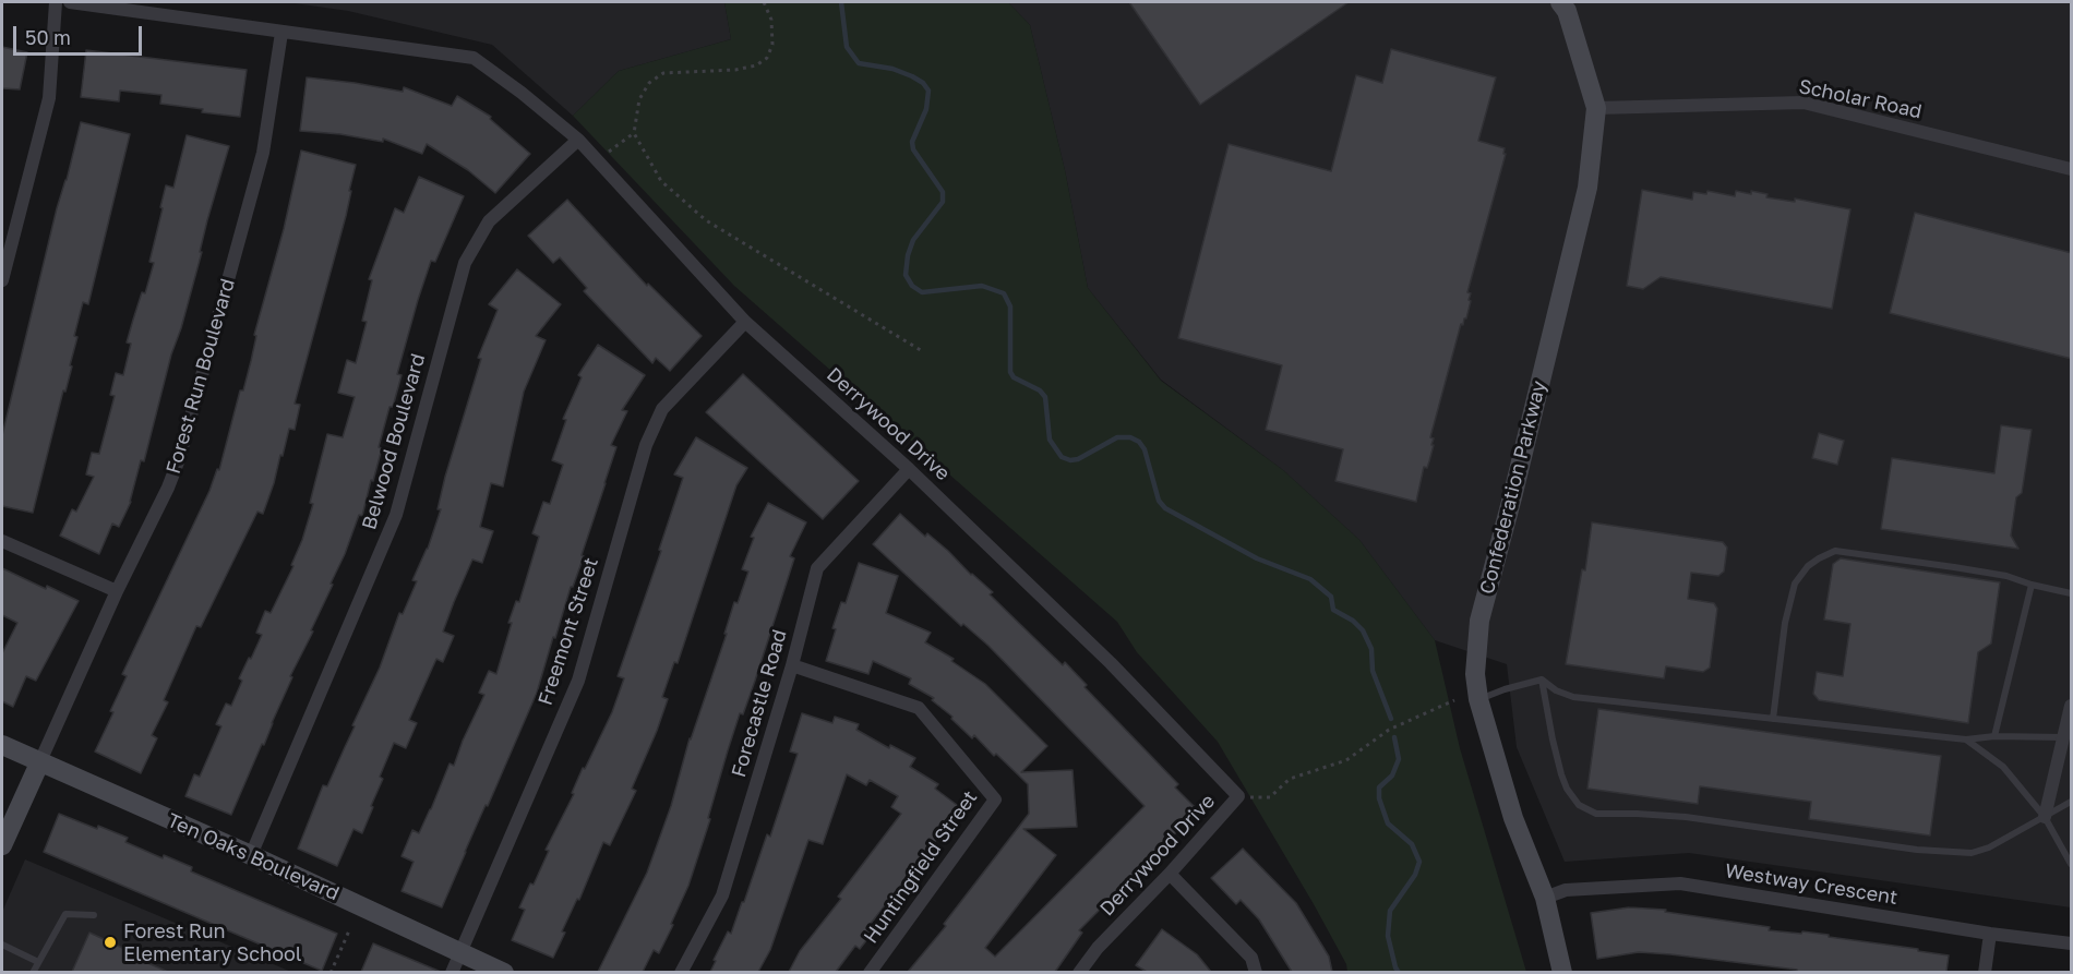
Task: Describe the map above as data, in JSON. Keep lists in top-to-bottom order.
{
  "streets": {
    "street": [
      "Scholar Road",
      "Forest Run Boulevard",
      "Derrywood Drive",
      "Belwood Boulevard",
      "Confederation Parkway",
      "Freemont Street",
      "Forecastle Road",
      "Ten Oaks Boulevard",
      "Huntingfield Street",
      "Westway Crescent"
    ]
  },
  "crossings": [
    ["Scholar Road", "Confederation Parkway"],
    ["Forest Run Boulevard", "Derrywood Drive"],
    ["Forest Run Boulevard", "Ten Oaks Boulevard"],
    ["Derrywood Drive", "Belwood Boulevard"],
    ["Derrywood Drive", "Freemont Street"],
    ["Derrywood Drive", "Forecastle Road"],
    ["Belwood Boulevard", "Ten Oaks Boulevard"],
    ["Confederation Parkway", "Westway Crescent"],
    ["Freemont Street", "Ten Oaks Boulevard"],
    ["Forecastle Road", "Huntingfield Street"]
  ],
  "places": ["Forest Run Elementary School"],
  "scale_bar": "50 m"
}
